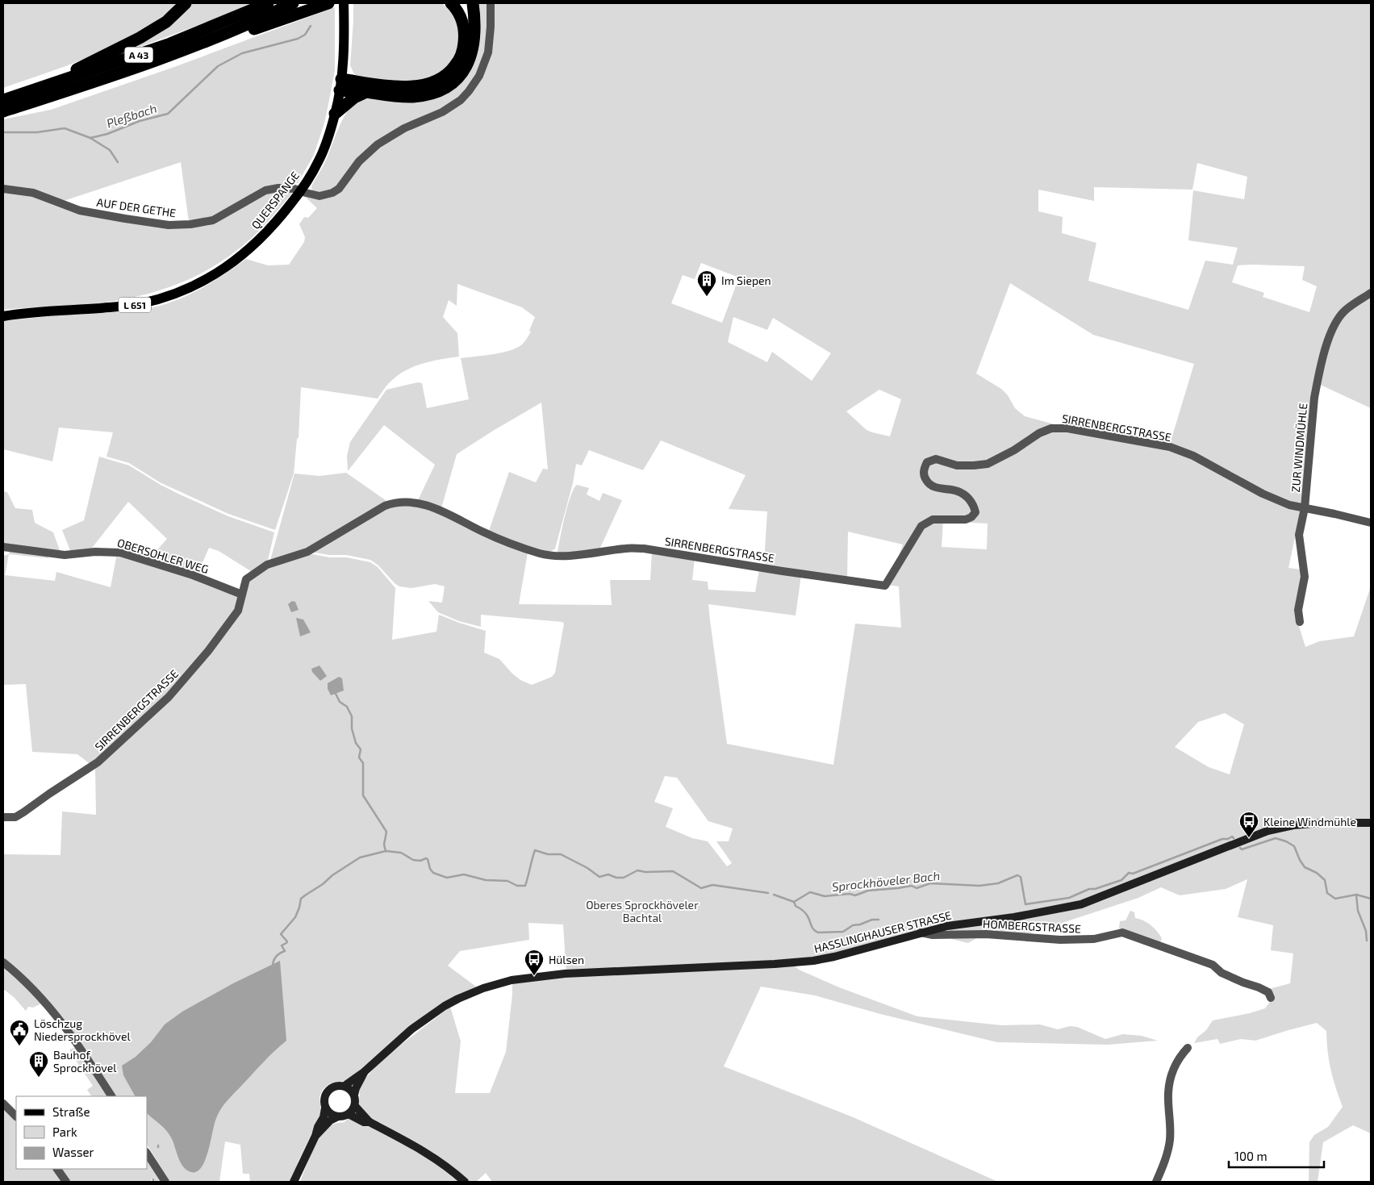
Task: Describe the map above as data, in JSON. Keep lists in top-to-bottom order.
{
  "streets": {
    "highway": ["A 43"],
    "main road": ["QUERSPANGE", "L 651", "HASSLINGHAUSER STRASSE"],
    "street": [
      "AUF DER GETHE",
      "SIRRENBERGSTRASSE",
      "ZUR WINDMÜHLE",
      "OBERSOHLER WEG",
      "HOMBERGSTRASSE"
    ]
  },
  "crossings": [
    ["QUERSPANGE", "AUF DER GETHE"],
    ["SIRRENBERGSTRASSE", "ZUR WINDMÜHLE"],
    ["SIRRENBERGSTRASSE", "OBERSOHLER WEG"],
    ["HOMBERGSTRASSE", "HASSLINGHAUSER STRASSE"]
  ],
  "water": ["Pleßbach", "Sprockhöveler Bach"],
  "parks": ["Oberes Sprockhöveler Bachtal"],
  "places": {
    "building": ["Im Siepen", "Bauhof Sprockhövel"],
    "bus stop": ["Kleine Windmühle", "Hülsen"],
    "public building": ["Löschzug Niedersprockhövel"]
  },
  "legend": ["Straße", "Park", "Wasser"],
  "scale_bar": "100 m"
}
